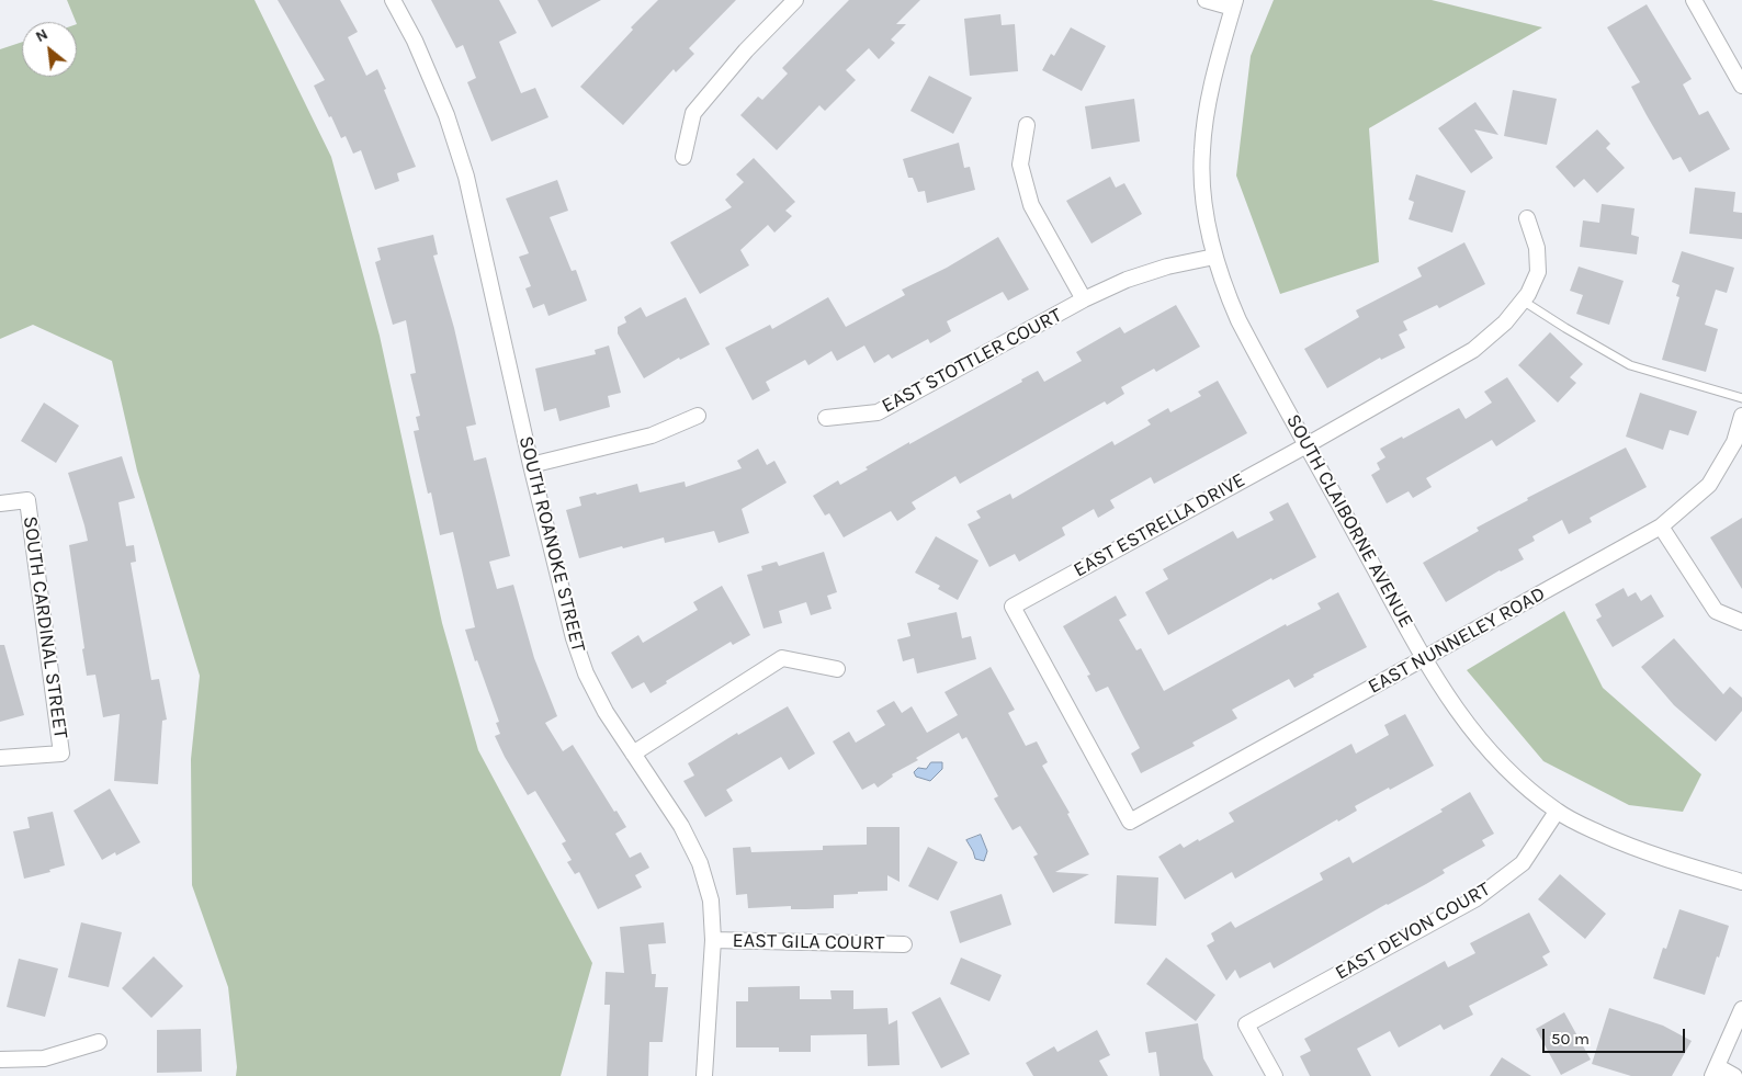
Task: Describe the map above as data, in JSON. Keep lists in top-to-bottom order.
{
  "streets": {
    "street": [
      "EAST STOTTLER COURT",
      "SOUTH CLAIBORNE AVENUE",
      "EAST ESTRELLA DRIVE",
      "SOUTH ROANOKE STREET",
      "SOUTH CARDINAL STREET",
      "EAST NUNNELEY ROAD",
      "EAST DEVON COURT",
      "EAST GILA COURT"
    ]
  },
  "crossings": [
    ["EAST STOTTLER COURT", "SOUTH CLAIBORNE AVENUE"],
    ["SOUTH CLAIBORNE AVENUE", "EAST ESTRELLA DRIVE"],
    ["SOUTH CLAIBORNE AVENUE", "EAST NUNNELEY ROAD"],
    ["SOUTH CLAIBORNE AVENUE", "EAST DEVON COURT"],
    ["EAST ESTRELLA DRIVE", "EAST NUNNELEY ROAD"],
    ["SOUTH ROANOKE STREET", "EAST GILA COURT"]
  ],
  "scale_bar": "50 m",
  "north": "top left"
}
